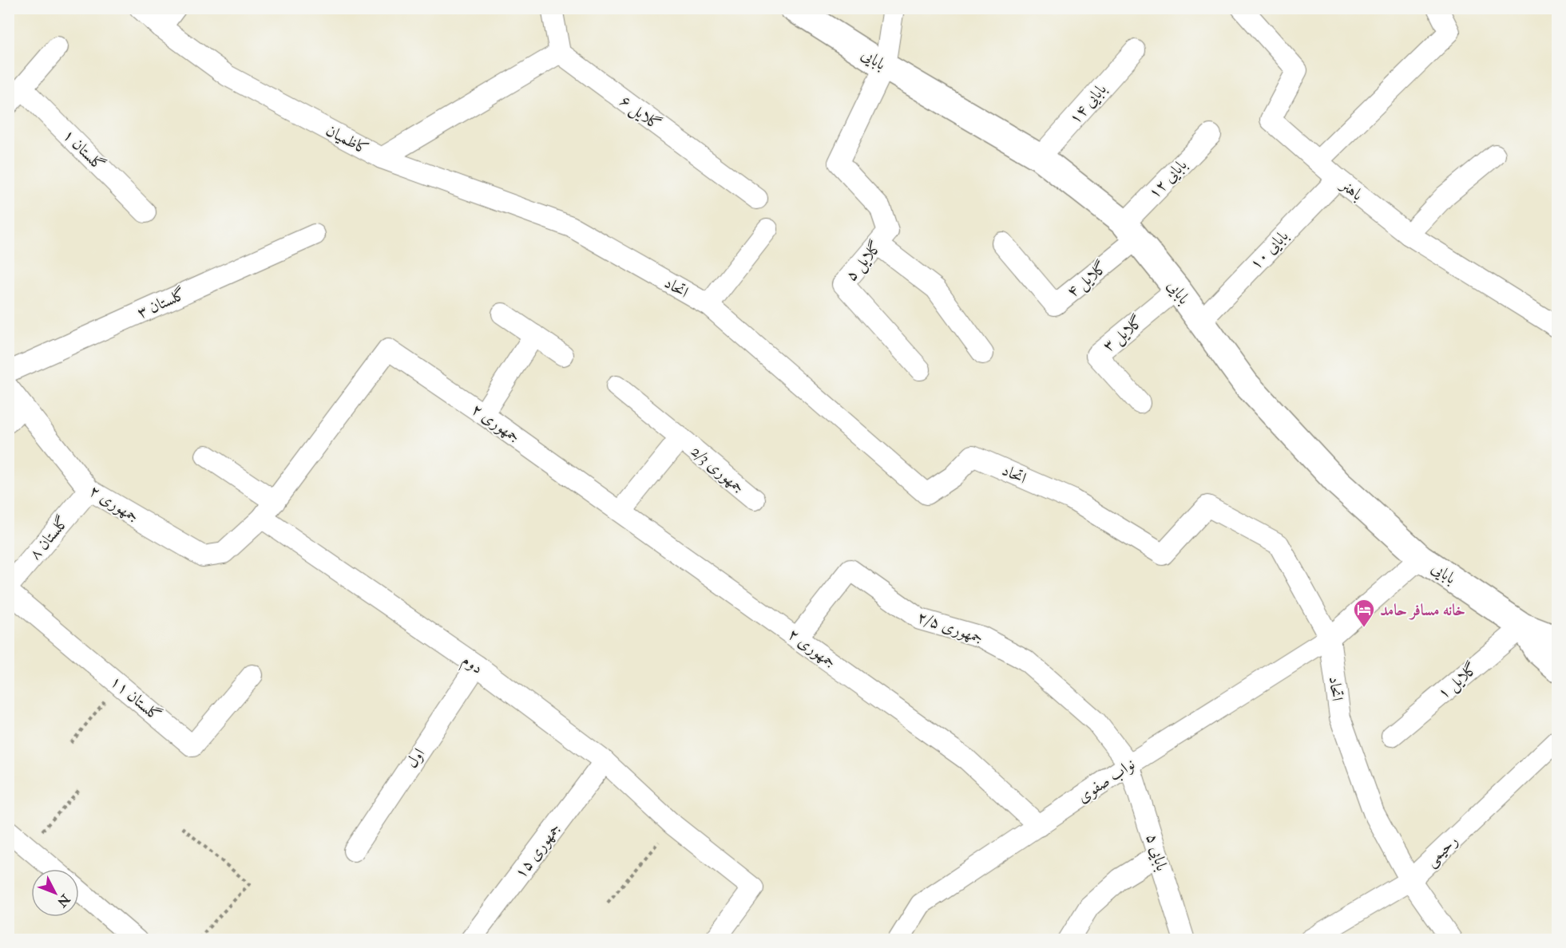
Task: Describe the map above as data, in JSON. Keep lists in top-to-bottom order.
{
  "streets": {
    "main road": ["بابایی"],
    "street": [
      "بابایی ۱۴",
      "گلایل ۶",
      "کاظمیان",
      "گلستان ۱",
      "بابایی ۱۲",
      "باهنر",
      "بابایی ۱۰",
      "گلایل ۵",
      "گلایل ۴",
      "اتحاد",
      "گلستان ۳",
      "گلایل ۳",
      "جمهوری ۲",
      "جمهوری 2/3",
      "گلستان ۸",
      "جمهوری ۲/۵",
      "دوم",
      "گلایل ۱",
      "گلستان ۱۱",
      "اول",
      "نواب صفوی",
      "جمهوری ۱۵",
      "رحیمی",
      "بابایی ۵"
    ]
  },
  "crossings": [
    ["بابایی", "بابایی ۱۴"],
    ["بابایی", "بابایی ۱۲"],
    ["بابایی", "بابایی ۱۰"],
    ["بابایی", "گلایل ۵"],
    ["بابایی", "گلایل ۴"],
    ["بابایی", "گلایل ۳"],
    ["بابایی", "گلایل ۱"],
    ["بابایی", "نواب صفوی"],
    ["گلایل ۶", "کاظمیان"],
    ["کاظمیان", "اتحاد"],
    ["بابایی ۱۲", "گلایل ۴"],
    ["باهنر", "بابایی ۱۰"],
    ["اتحاد", "نواب صفوی"],
    ["اتحاد", "رحیمی"],
    ["جمهوری ۲", "جمهوری 2/3"],
    ["جمهوری ۲", "گلستان ۸"],
    ["جمهوری ۲", "جمهوری ۲/۵"],
    ["جمهوری ۲", "دوم"],
    ["جمهوری ۲", "نواب صفوی"],
    ["جمهوری ۲/۵", "نواب صفوی"],
    ["جمهوری ۲/۵", "بابایی ۵"],
    ["دوم", "اول"],
    ["دوم", "جمهوری ۱۵"],
    ["نواب صفوی", "بابایی ۵"]
  ],
  "places": {
    "hotel": ["خانه مسافر حامد"]
  },
  "north": "bottom right"
}
